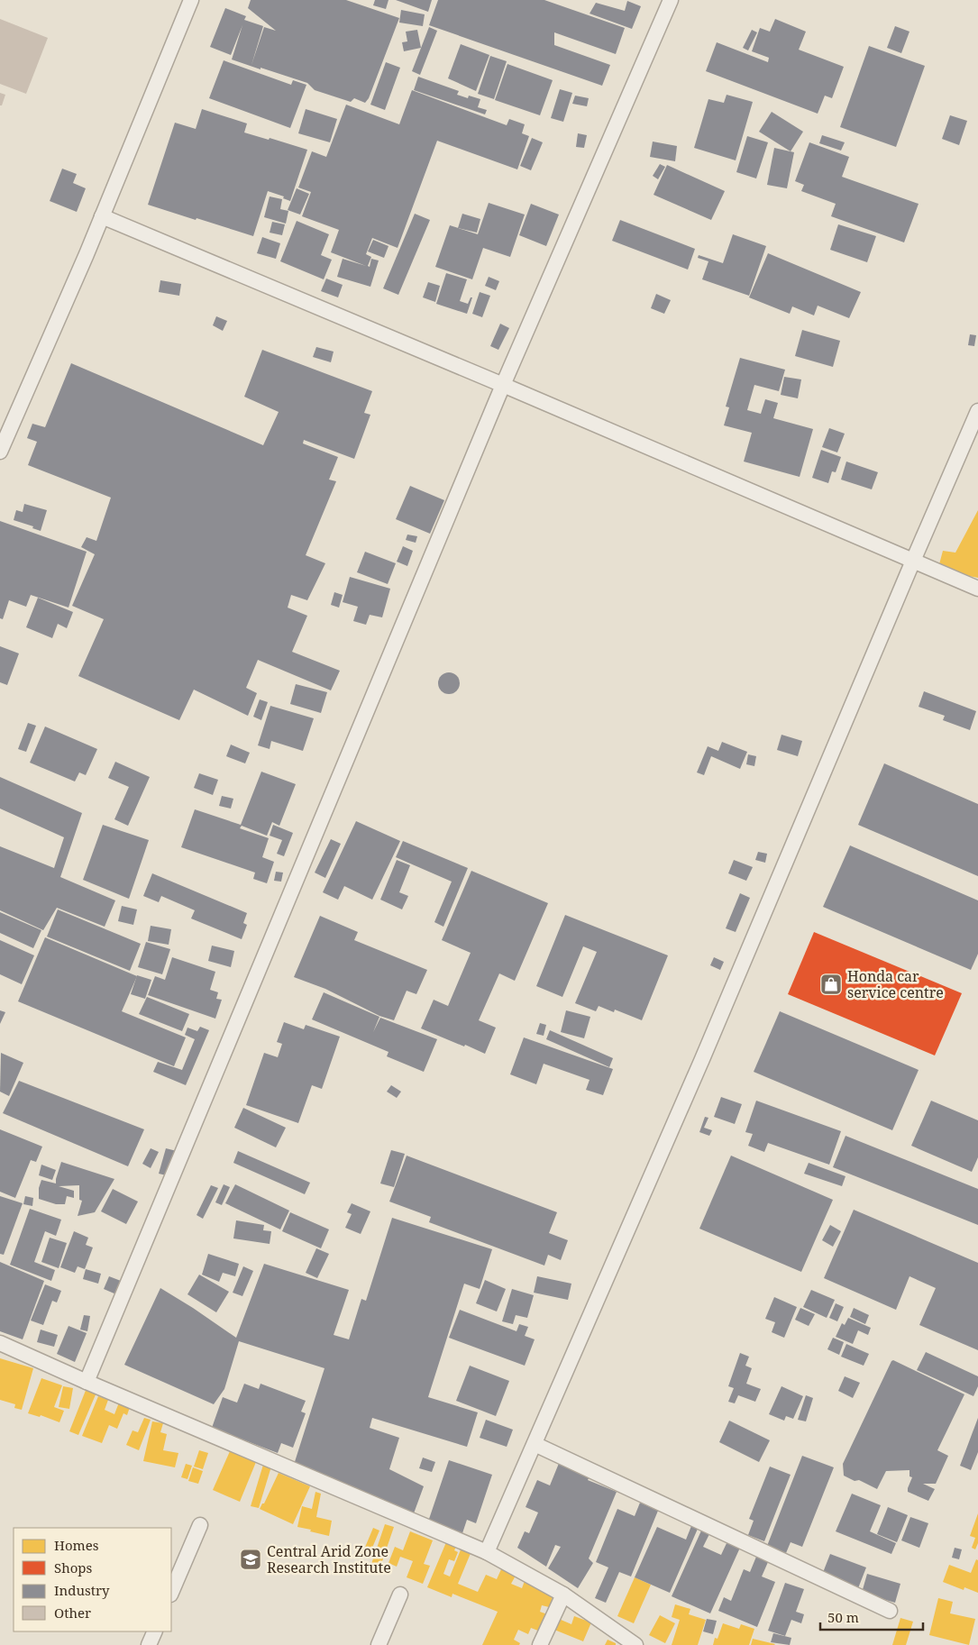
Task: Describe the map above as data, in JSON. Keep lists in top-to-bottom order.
{
  "places": {
    "shop": ["Honda car service centre"],
    "school or university": ["Central Arid Zone Research Institute"]
  },
  "legend": [
    "Homes",
    "Shops",
    "Industry",
    "Other"
  ],
  "scale_bar": "50 m"
}
